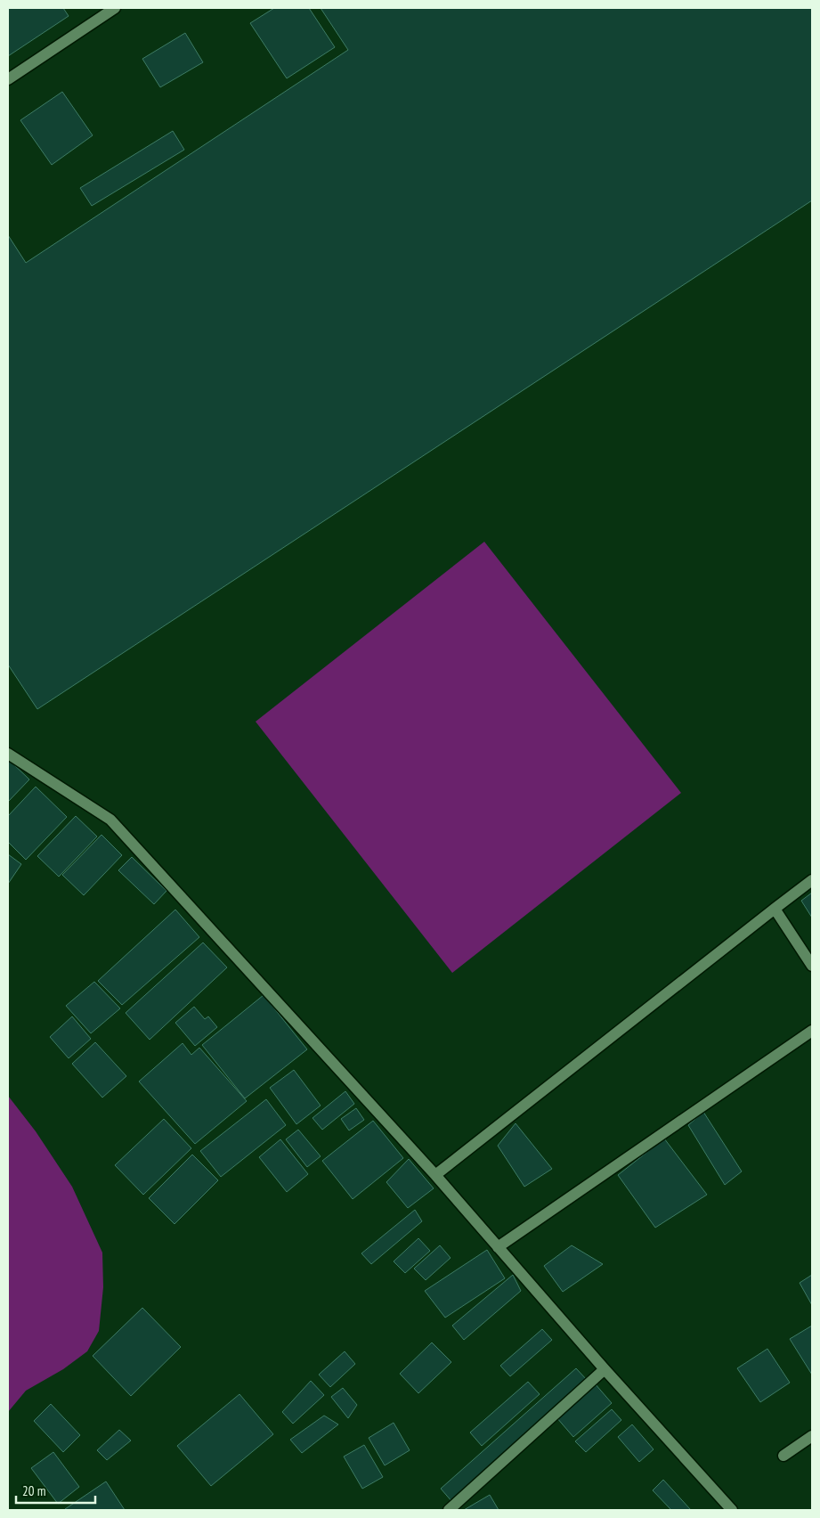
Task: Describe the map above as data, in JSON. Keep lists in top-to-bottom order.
{
  "scale_bar": "20 m"
}
